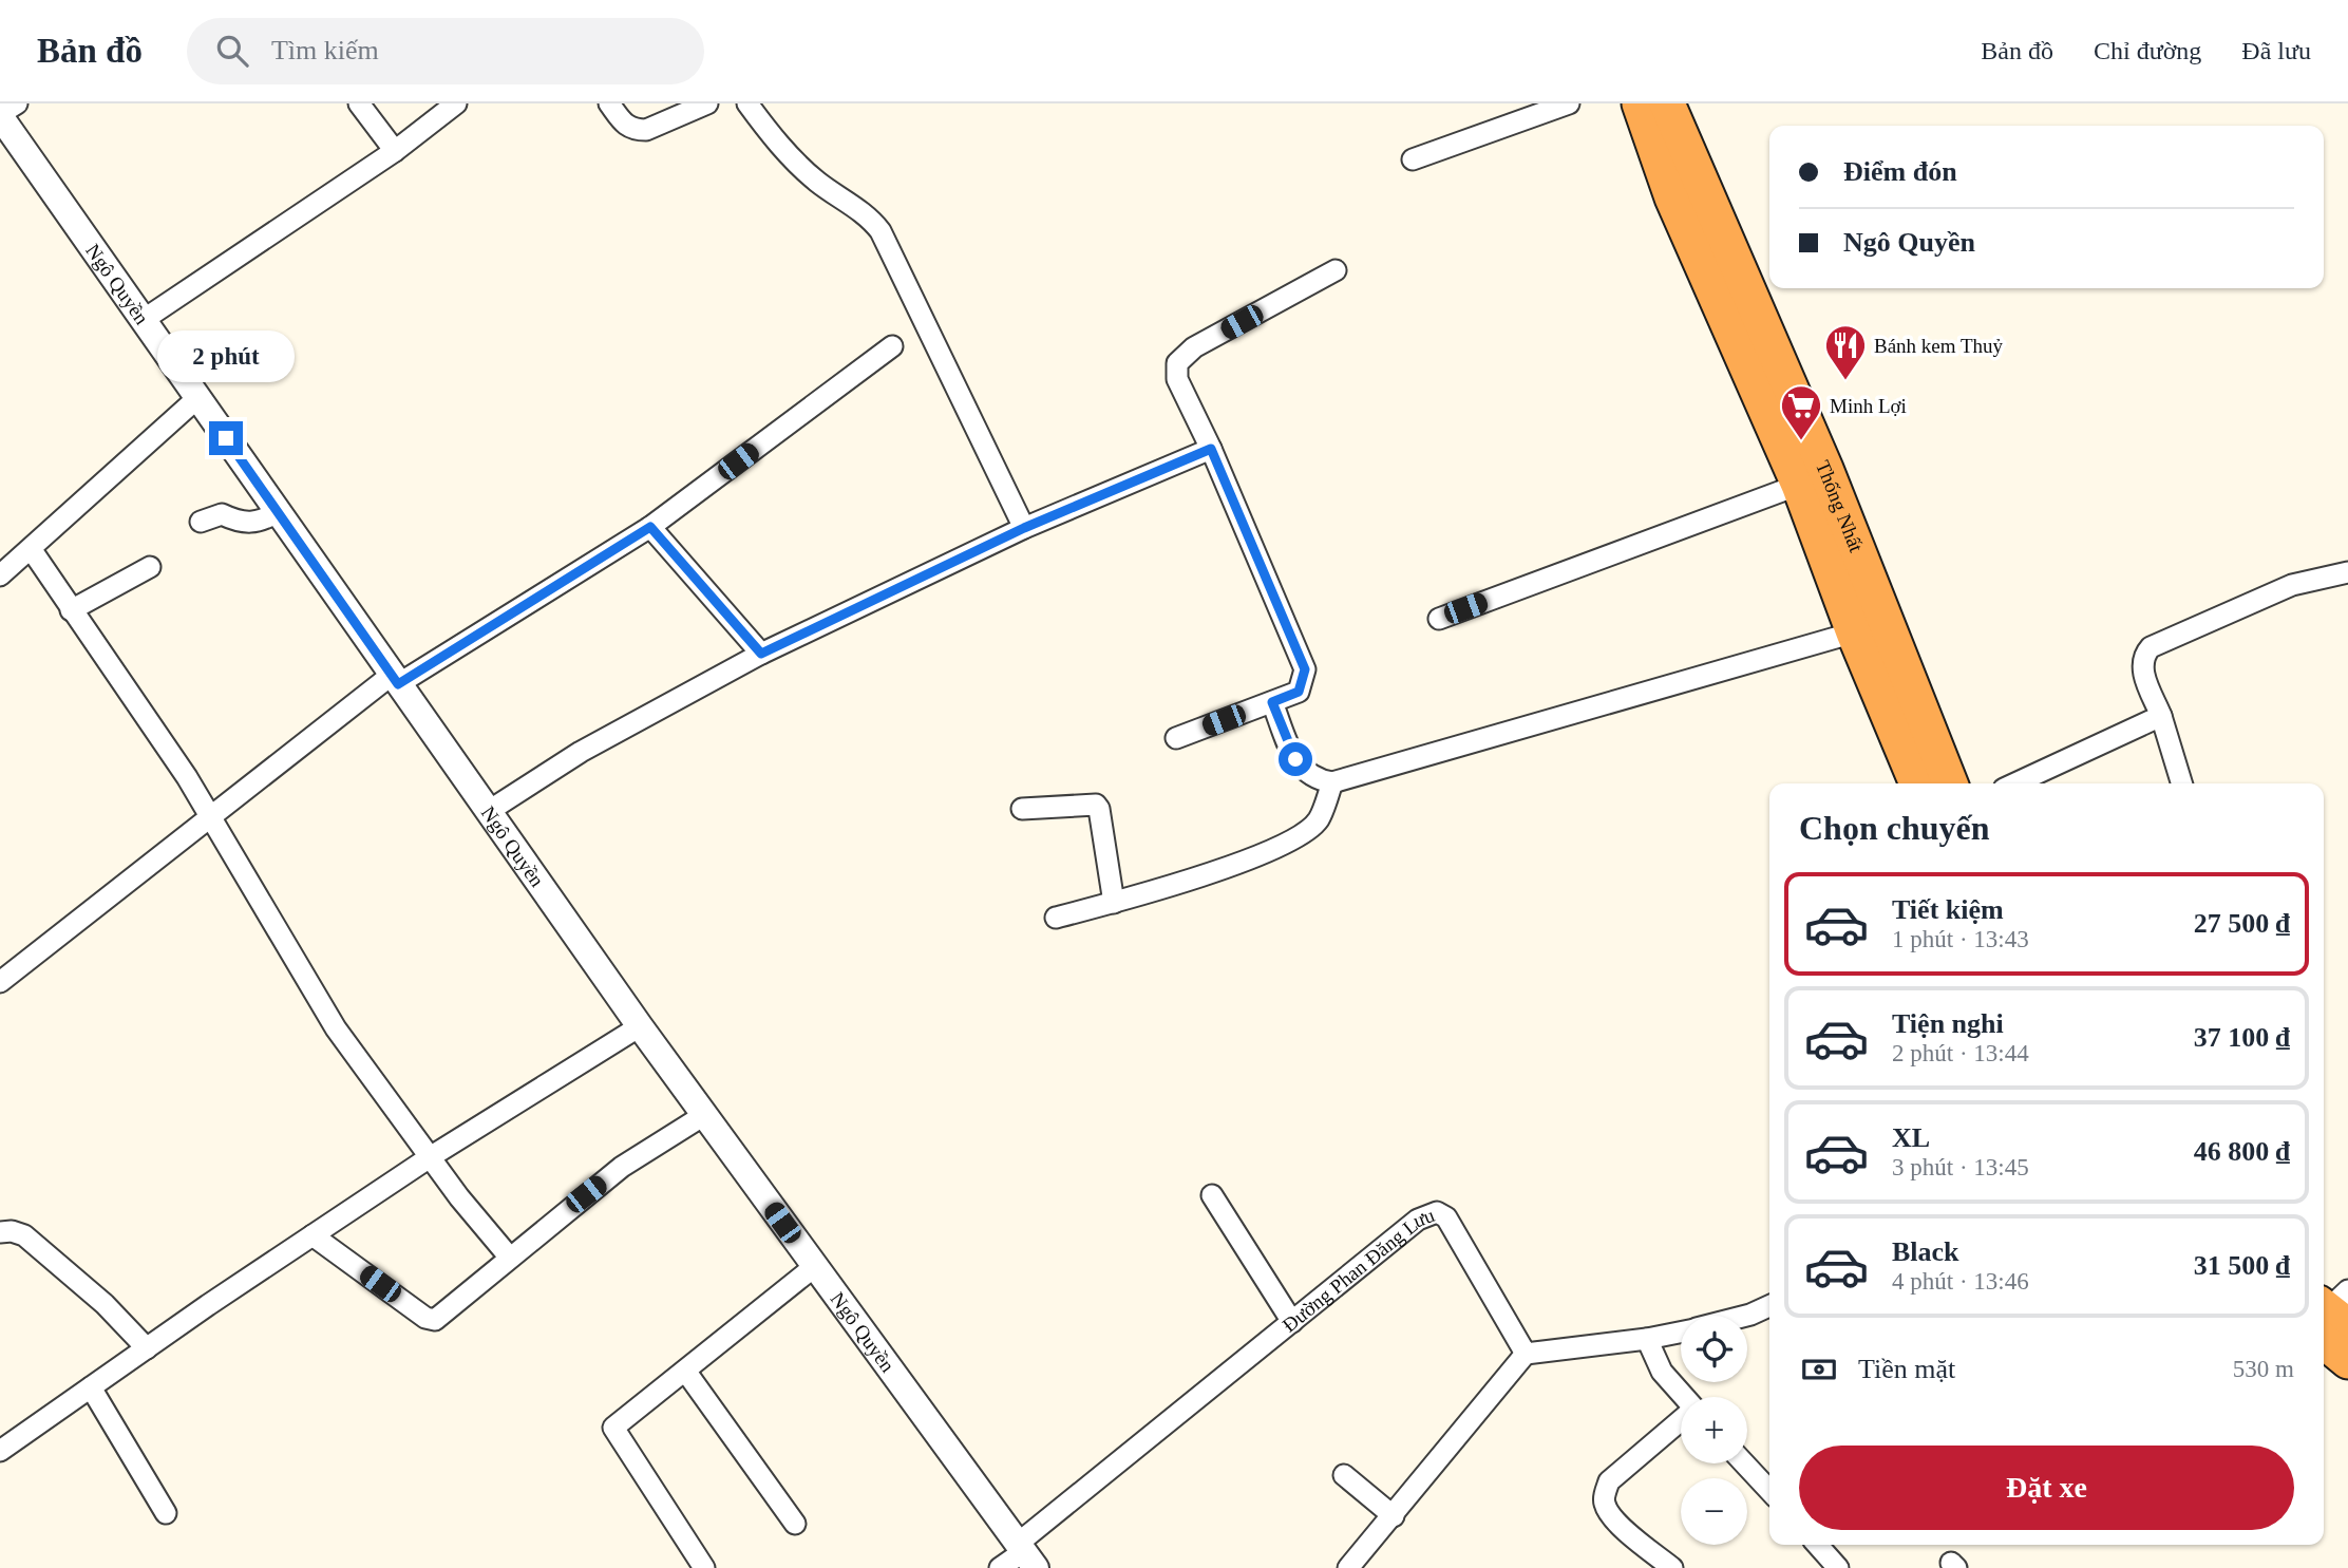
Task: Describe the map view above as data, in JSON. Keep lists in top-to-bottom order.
{
  "streets": {
    "highway": ["Thống Nhất"],
    "street": ["Ngô Quyền", "Đường Phan Đăng Lưu"]
  },
  "crossings": [
    ["Ngô Quyền", "Đường Phan Đăng Lưu"]
  ],
  "places": {
    "restaurant": ["Bánh kem Thuỷ"],
    "supermarket": ["Minh Lợi"]
  },
  "page": {
    "header": "Bản đồ",
    "search": "Tìm kiếm",
    "nav": ["Bản đồ", "Chỉ đường", "Đã lưu"],
    "banner": ["Điểm đón", "Ngô Quyền"],
    "bubble": "2 phút",
    "heading": "Chọn chuyến",
    "list": [
      {
        "name": "Tiết kiệm",
        "note": "1 phút · 13:43",
        "value": "27 500 ₫"
      },
      {
        "name": "Tiện nghi",
        "note": "2 phút · 13:44",
        "value": "37 100 ₫"
      },
      {
        "name": "XL",
        "note": "3 phút · 13:45",
        "value": "46 800 ₫"
      },
      {
        "name": "Black",
        "note": "4 phút · 13:46",
        "value": "31 500 ₫"
      }
    ],
    "map_buttons": ["+", "−"],
    "pay": ["Tiền mặt", "530 m"],
    "buttons": "Đặt xe"
  }
}
